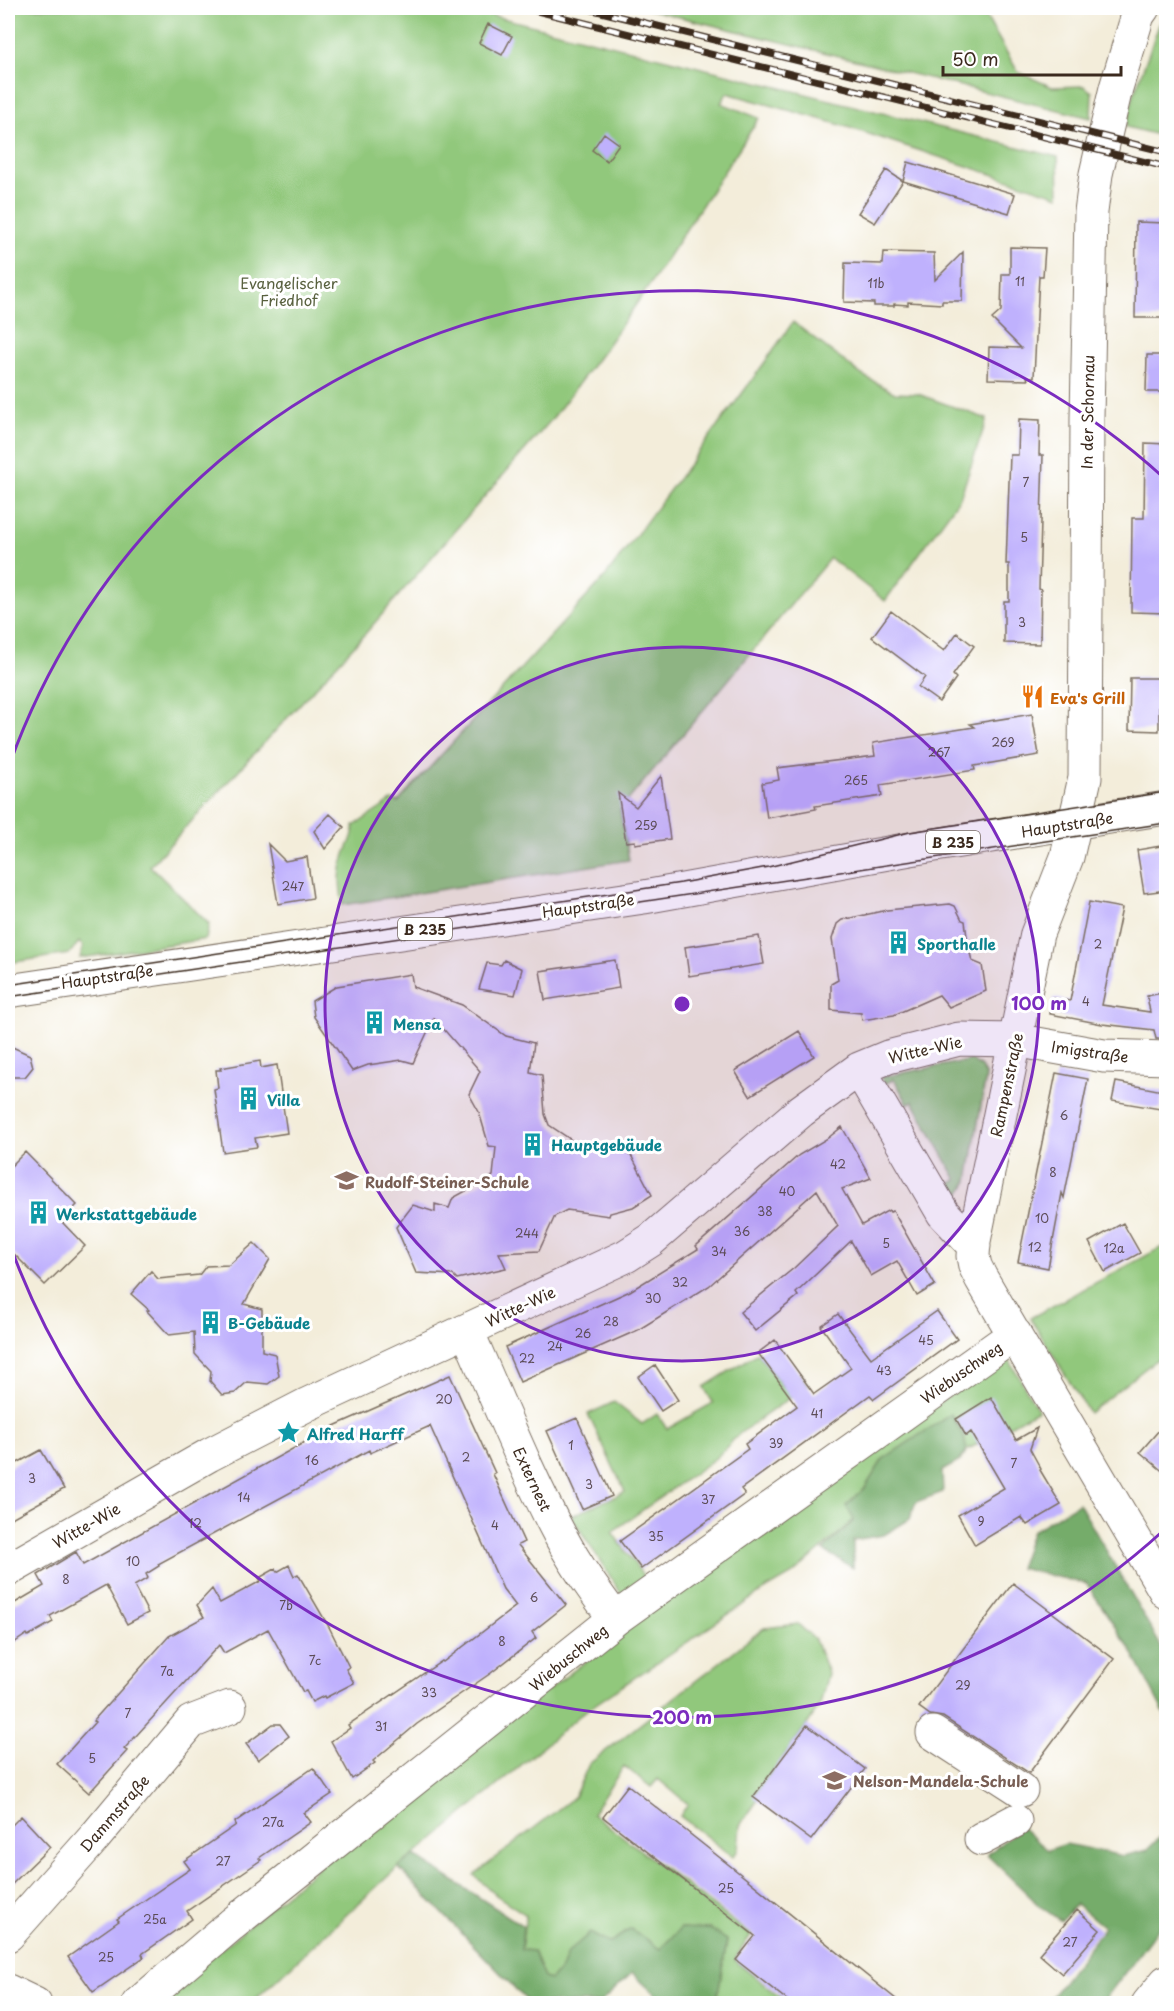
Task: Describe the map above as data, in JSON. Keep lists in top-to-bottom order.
{
  "streets": {
    "street": [
      "In der Schornau",
      "Hauptstraße",
      "B 235",
      "Witte-Wie",
      "Imigstraße",
      "Rampenstraße",
      "Wiebuschweg",
      "Externest",
      "Dammstraße"
    ]
  },
  "crossings": [
    ["In der Schornau", "Hauptstraße"],
    ["In der Schornau", "Rampenstraße"],
    ["Hauptstraße", "Rampenstraße"],
    ["Witte-Wie", "Imigstraße"],
    ["Witte-Wie", "Rampenstraße"],
    ["Witte-Wie", "Externest"],
    ["Imigstraße", "Rampenstraße"],
    ["Rampenstraße", "Wiebuschweg"],
    ["Wiebuschweg", "Externest"]
  ],
  "parks": ["Evangelischer Friedhof"],
  "places": {
    "restaurant": ["Eva's Grill"],
    "building": [
      "Sporthalle",
      "Mensa",
      "Villa",
      "Hauptgebäude",
      "Werkstattgebäude",
      "B-Gebäude"
    ],
    "school or university": ["Rudolf-Steiner-Schule", "Nelson-Mandela-Schule"],
    "place": ["Alfred Harff"]
  },
  "house_numbers": [
    "11",
    "11b",
    "7",
    "5",
    "3",
    "269",
    "267",
    "265",
    "259",
    "247",
    "2",
    "4",
    "6",
    "42",
    "8",
    "40",
    "38",
    "10",
    "36",
    "244",
    "5",
    "12",
    "12a",
    "34",
    "32",
    "30",
    "28",
    "26",
    "45",
    "24",
    "22",
    "43",
    "20",
    "41",
    "39",
    "1",
    "2",
    "16",
    "7",
    "3",
    "3",
    "14",
    "37",
    "9",
    "12",
    "4",
    "35",
    "10",
    "8",
    "6",
    "7b",
    "8",
    "7c",
    "7a",
    "29",
    "33",
    "7",
    "31",
    "5",
    "27a",
    "27",
    "25",
    "25a",
    "27",
    "25"
  ],
  "scale_bar": "50 m",
  "rings": ["100 m", "200 m"]
}
